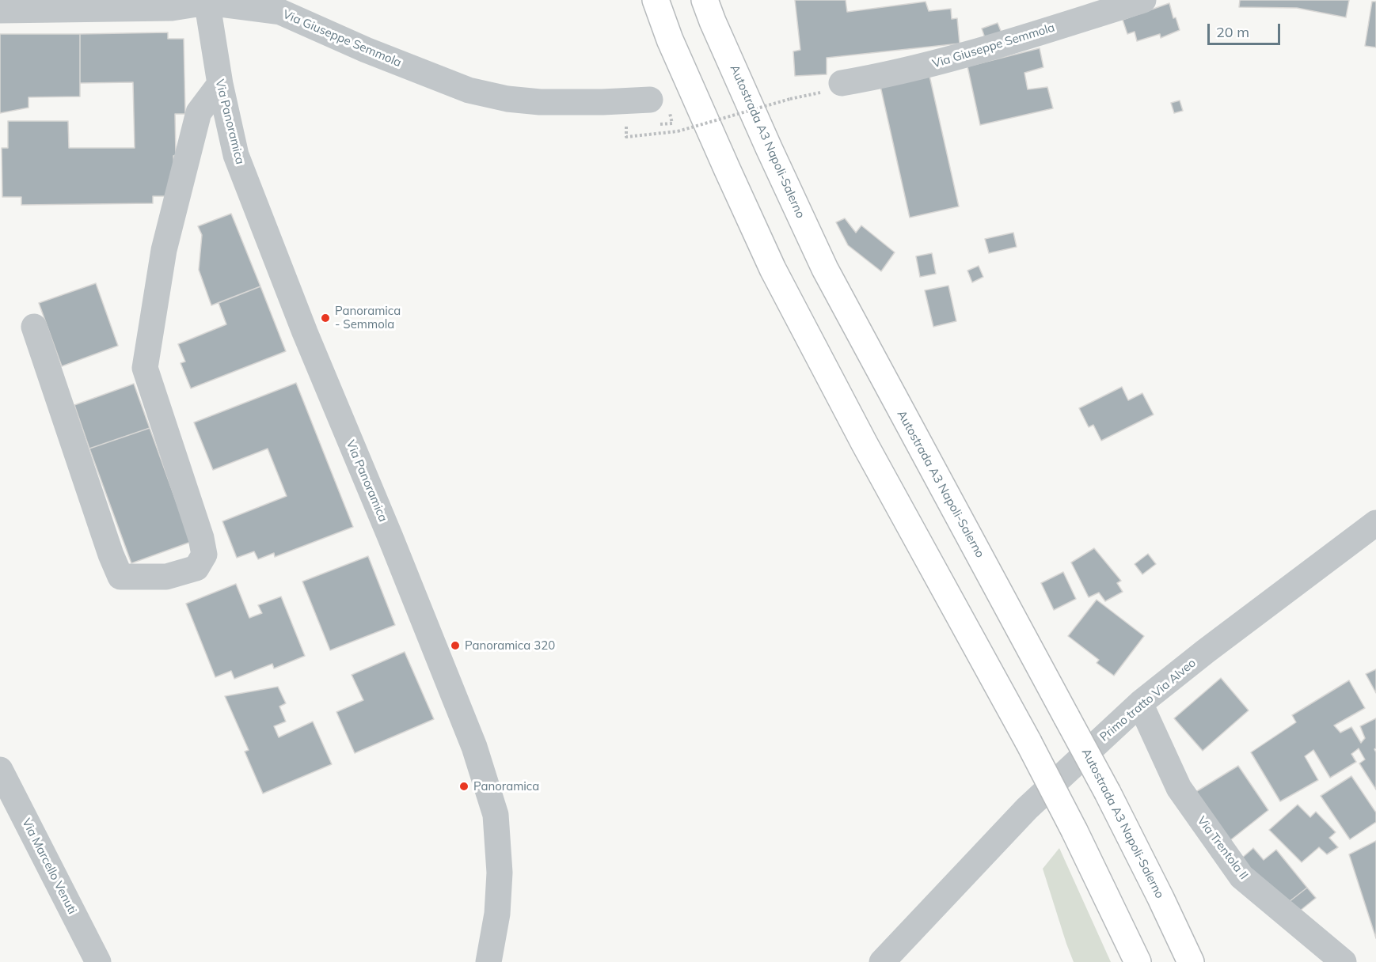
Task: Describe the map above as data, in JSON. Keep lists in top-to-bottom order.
{
  "streets": {
    "highway": ["Autostrada A3 Napoli-Salerno"],
    "street": [
      "Via Giuseppe Semmola",
      "Via Panoramica",
      "Primo tratto Via Alveo",
      "Via Trentola II",
      "Via Marcello Venuti"
    ]
  },
  "crossings": [
    ["Via Giuseppe Semmola", "Via Panoramica"],
    ["Primo tratto Via Alveo", "Via Trentola II"]
  ],
  "places": ["Panoramica - Semmola", "Panoramica 320", "Panoramica"],
  "scale_bar": "20 m"
}
